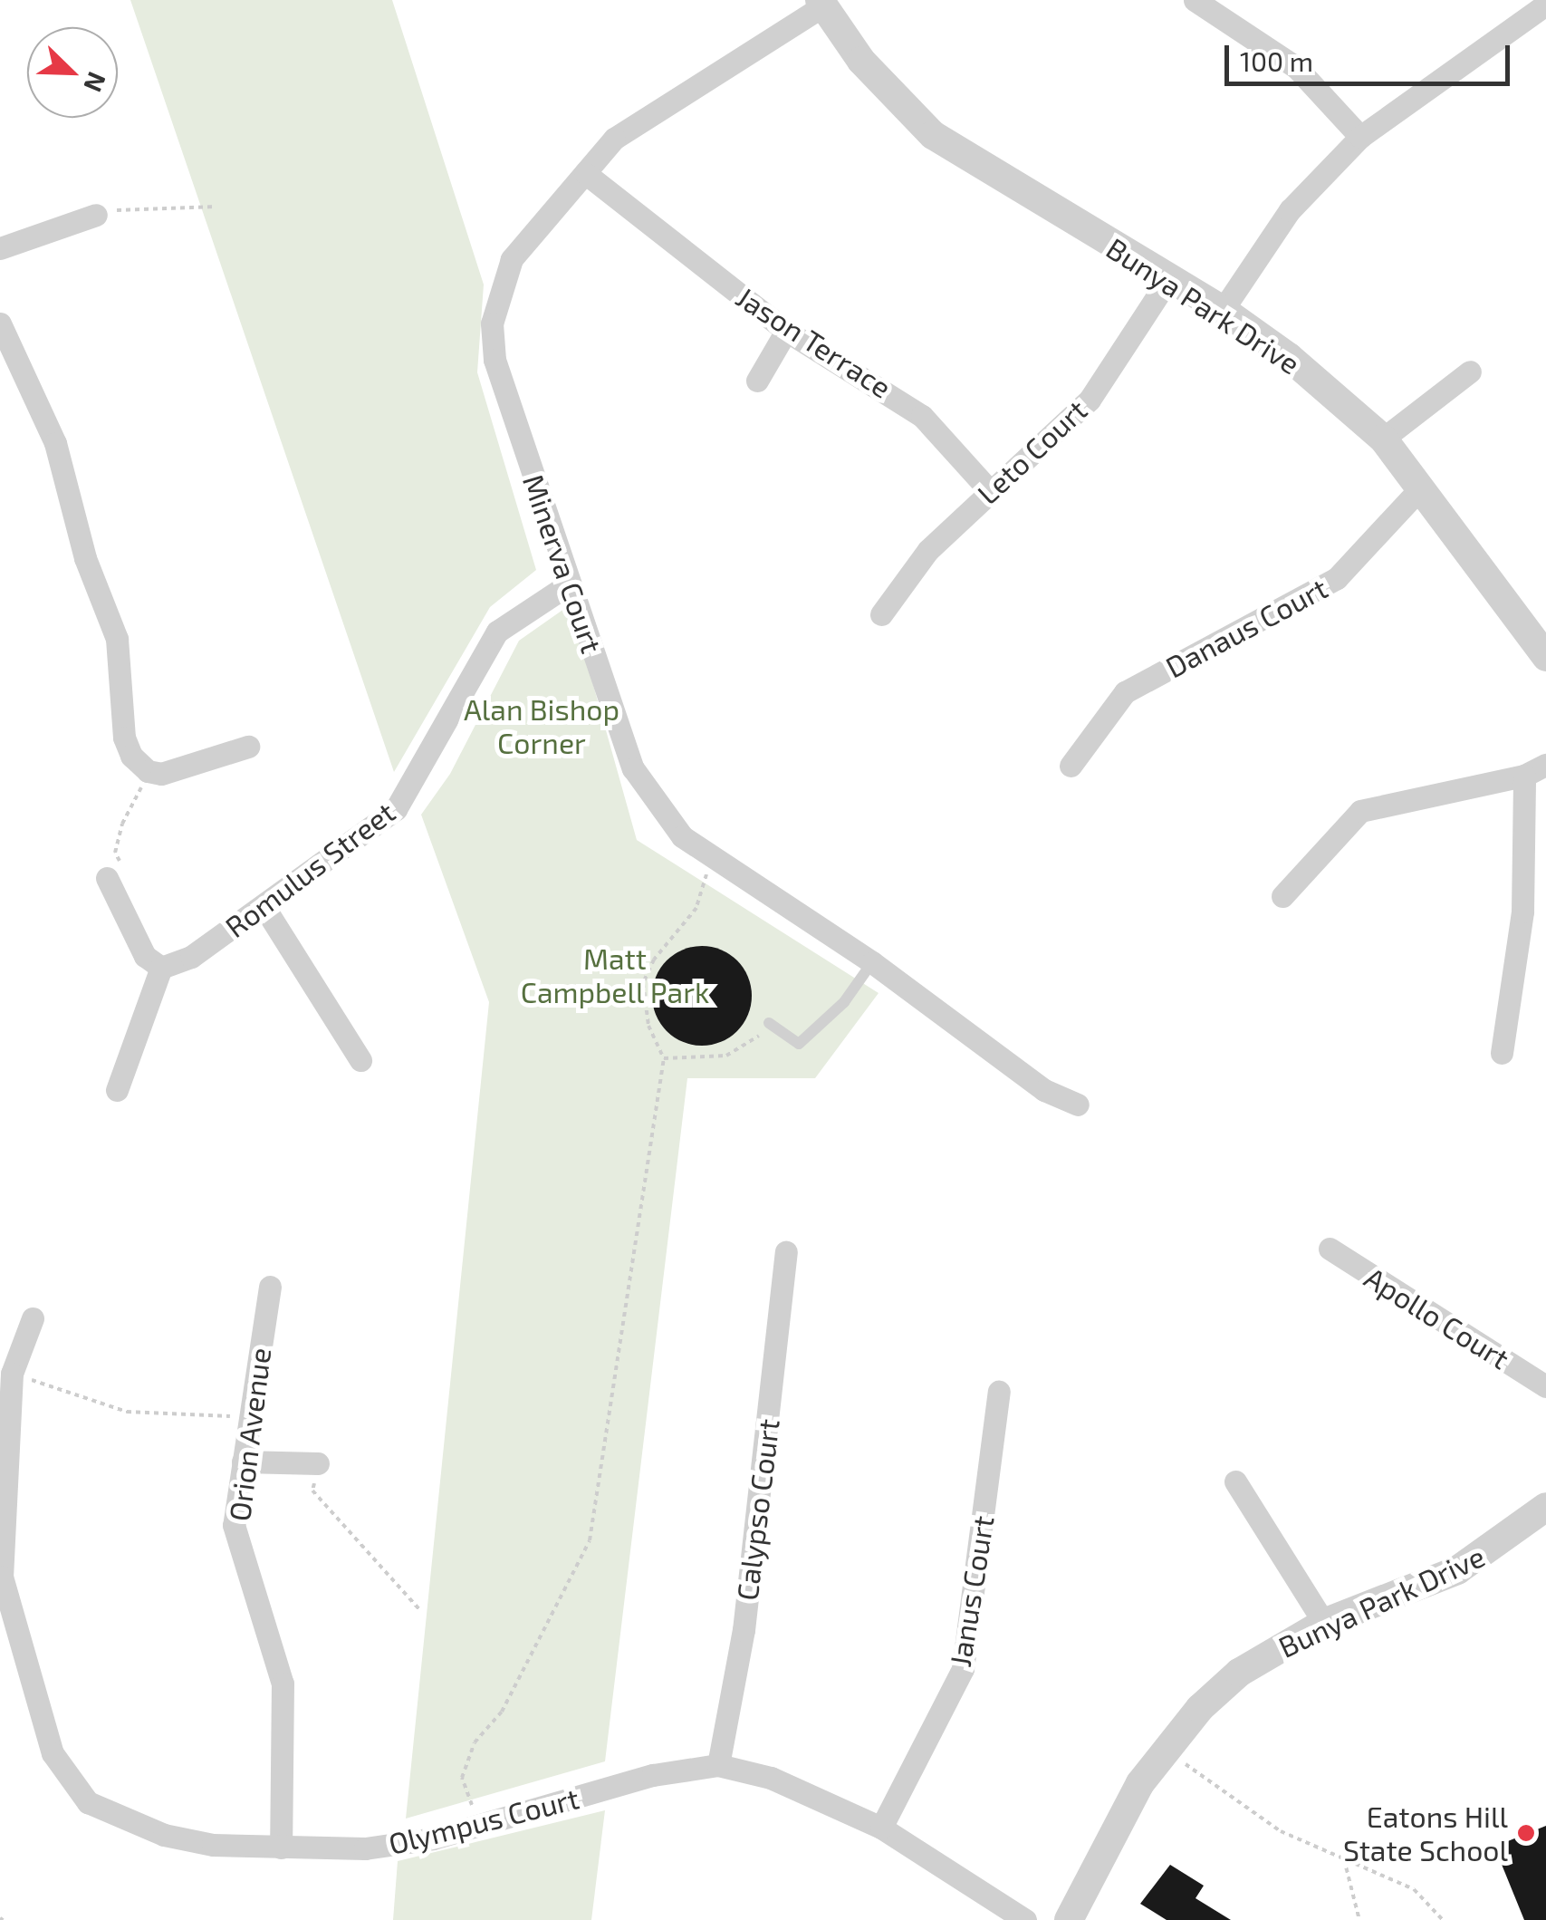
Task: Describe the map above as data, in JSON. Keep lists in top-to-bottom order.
{
  "streets": {
    "street": [
      "Bunya Park Drive",
      "Jason Terrace",
      "Leto Court",
      "Minerva Court",
      "Danaus Court",
      "Romulus Street",
      "Apollo Court",
      "Orion Avenue",
      "Calypso Court",
      "Janus Court",
      "Olympus Court"
    ]
  },
  "crossings": [
    ["Bunya Park Drive", "Leto Court"],
    ["Bunya Park Drive", "Minerva Court"],
    ["Bunya Park Drive", "Danaus Court"],
    ["Jason Terrace", "Leto Court"],
    ["Jason Terrace", "Minerva Court"],
    ["Minerva Court", "Romulus Street"],
    ["Orion Avenue", "Olympus Court"],
    ["Calypso Court", "Olympus Court"],
    ["Janus Court", "Olympus Court"]
  ],
  "parks": ["Alan Bishop Corner", "Matt Campbell Park"],
  "places": ["Eatons Hill State School"],
  "scale_bar": "100 m",
  "north": "bottom right"
}
